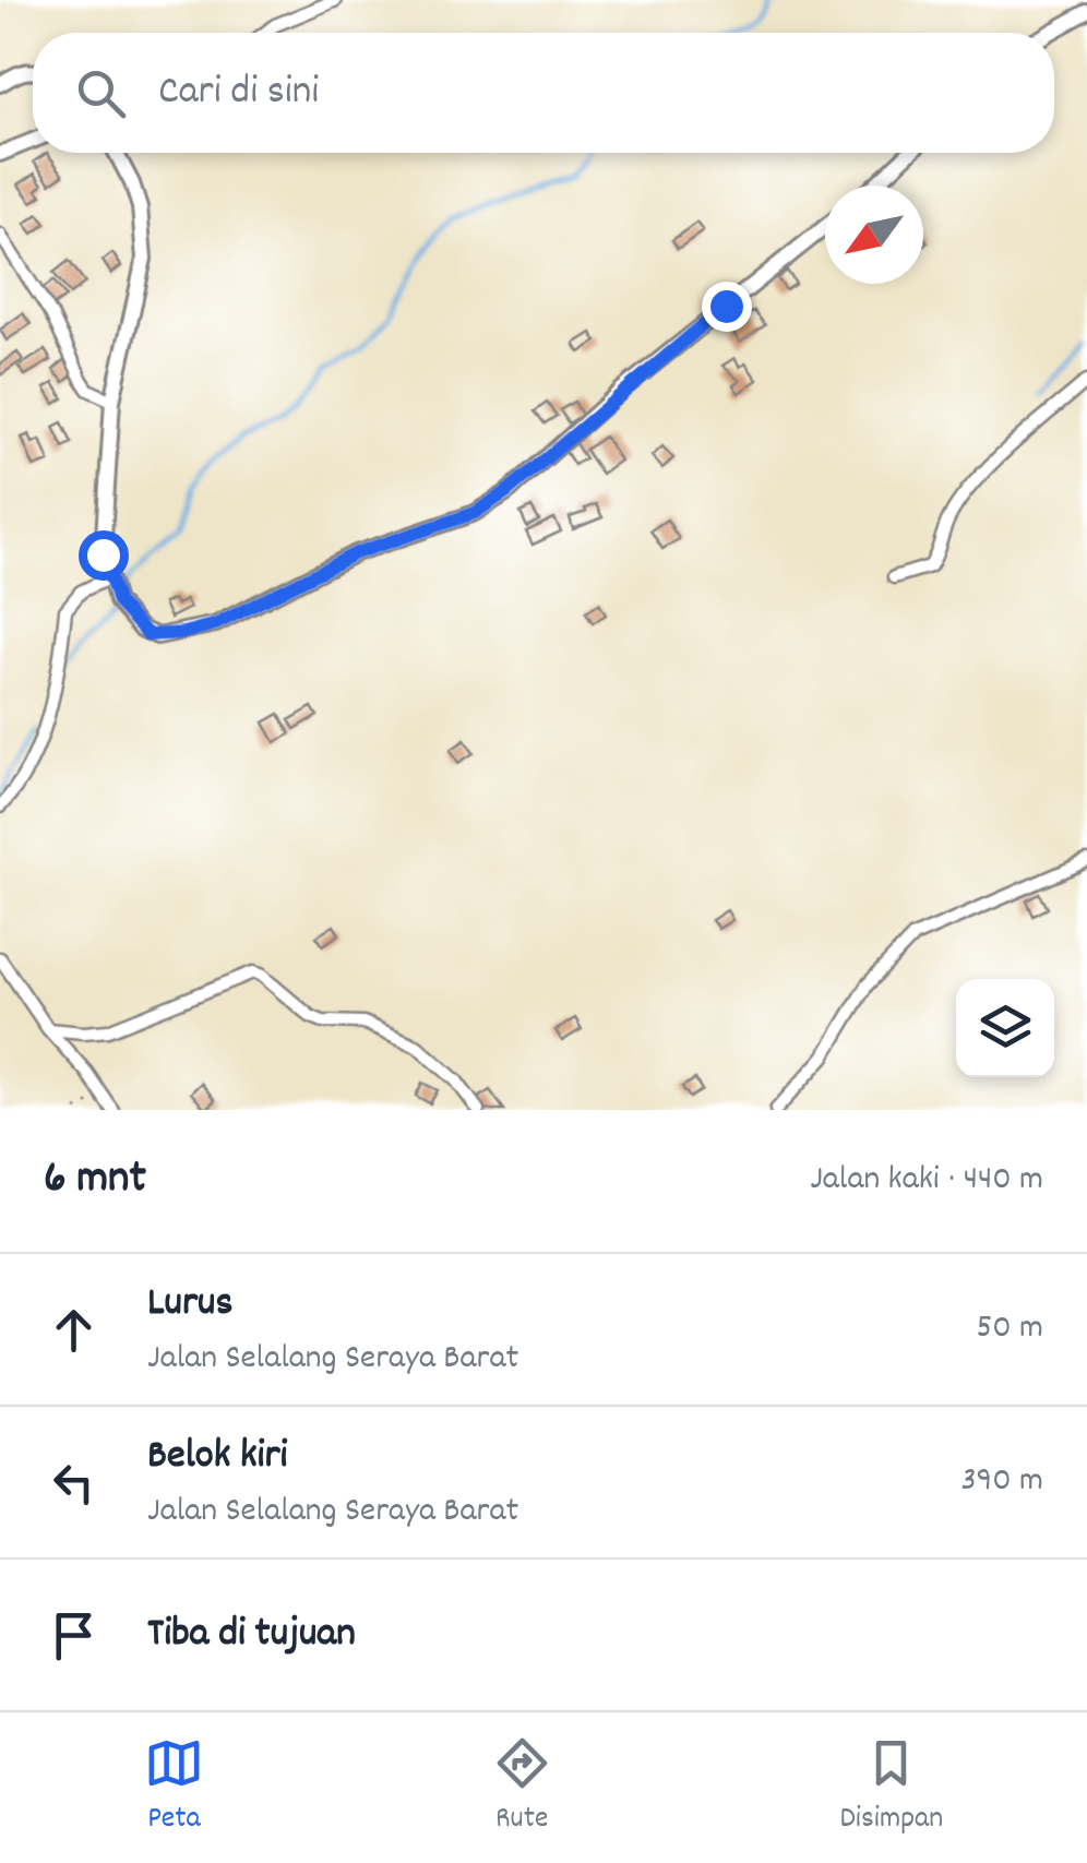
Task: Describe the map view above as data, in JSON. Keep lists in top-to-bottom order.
{
  "north": "bottom left",
  "page": {
    "search": "Cari di sini",
    "heading": ["6 mnt", "Jalan kaki · 440 m"],
    "list": [
      ["Lurus", "Jalan Selalang Seraya Barat", "50 m"],
      ["Belok kiri", "Jalan Selalang Seraya Barat", "390 m"],
      "Tiba di tujuan"
    ],
    "nav": ["Peta", "Rute", "Disimpan"]
  }
}
